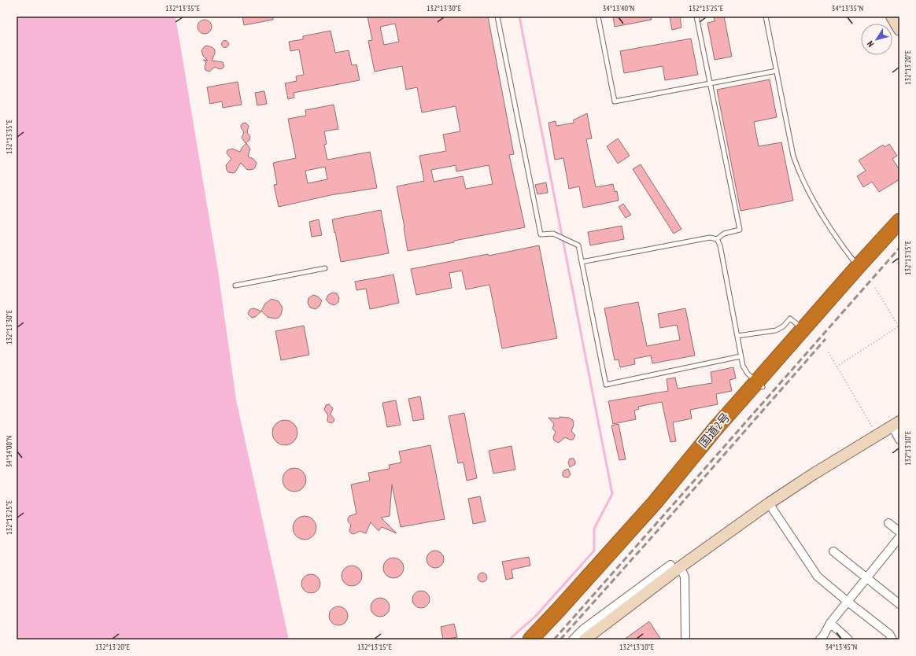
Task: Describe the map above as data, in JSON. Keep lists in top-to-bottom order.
{
  "streets": {
    "highway": ["国道2号"]
  },
  "north": "bottom left",
  "coordinates": [
    "132°13'35\"E",
    "132°13'30\"E",
    "34°13'40\"N",
    "132°13'25\"E",
    "34°13'35\"N",
    "132°13'20\"E",
    "132°13'15\"E",
    "132°13'10\"E",
    "34°14'00\"N",
    "34°13'45\"N"
  ]
}
